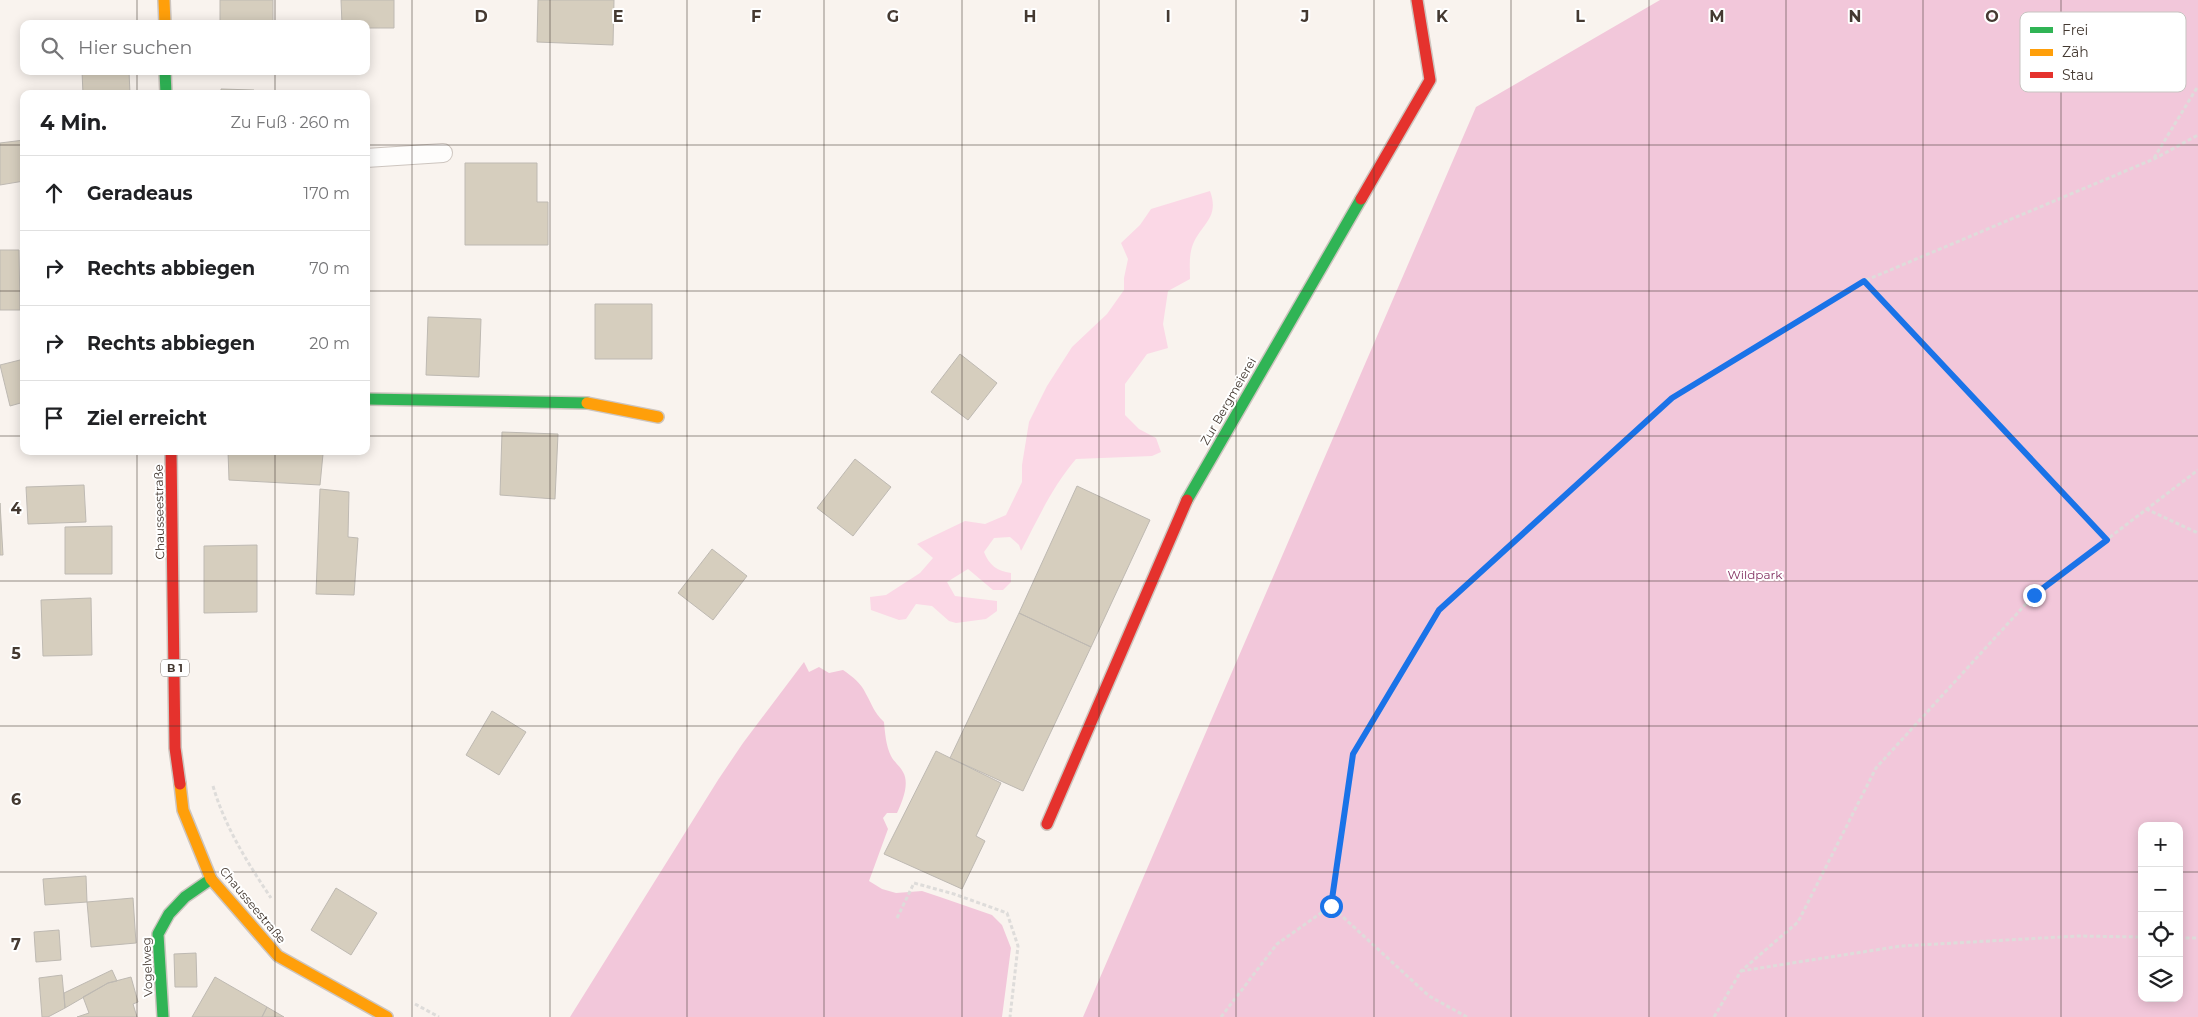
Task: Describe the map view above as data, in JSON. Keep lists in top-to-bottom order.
{
  "streets": {
    "street": [
      "Zur Bergmeierei",
      "Chausseestraße",
      "B 1",
      "Vogelweg"
    ]
  },
  "crossings": [
    ["Chausseestraße", "Vogelweg"]
  ],
  "parks": ["Wildpark"],
  "legend": ["Frei", "Zäh", "Stau"],
  "page": {
    "search": "Hier suchen",
    "heading": ["4 Min.", "Zu Fuß · 260 m"],
    "list": [
      ["Geradeaus", "170 m"],
      ["Rechts abbiegen", "70 m"],
      ["Rechts abbiegen", "20 m"],
      "Ziel erreicht"
    ],
    "map_buttons": ["+", "−"]
  },
  "grid": {
    "columns": [
      "D",
      "E",
      "F",
      "G",
      "H",
      "I",
      "J",
      "K",
      "L",
      "M",
      "N",
      "O"
    ],
    "rows": [
      "4",
      "5",
      "6",
      "7"
    ]
  }
}
